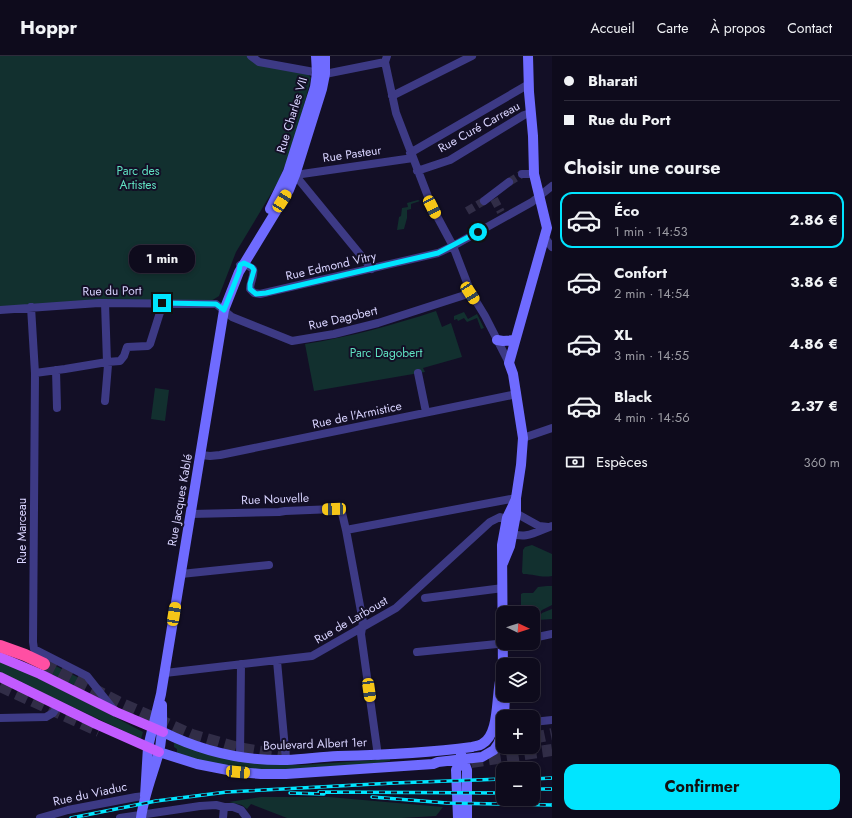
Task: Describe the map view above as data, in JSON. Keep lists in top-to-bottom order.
{
  "streets": {
    "street": [
      "Rue Charles VII",
      "Rue Curé Carreau",
      "Rue Pasteur",
      "Rue Edmond Vitry",
      "Rue du Port",
      "Rue Dagobert",
      "Rue de l'Armistice",
      "Rue Nouvelle",
      "Rue Jacques Kablé",
      "Rue Marceau",
      "Rue de Larboust",
      "Boulevard Albert 1er",
      "Rue du Viaduc"
    ]
  },
  "crossings": [
    ["Rue Charles VII", "Rue Pasteur"],
    ["Rue Charles VII", "Rue Edmond Vitry"],
    ["Rue Charles VII", "Rue du Port"],
    ["Rue Charles VII", "Rue Dagobert"],
    ["Rue Charles VII", "Rue Jacques Kablé"],
    ["Rue du Port", "Rue Dagobert"],
    ["Rue du Port", "Rue Jacques Kablé"],
    ["Rue du Port", "Rue Marceau"],
    ["Rue Dagobert", "Rue Jacques Kablé"],
    ["Rue de l'Armistice", "Rue Jacques Kablé"],
    ["Rue Nouvelle", "Rue Jacques Kablé"],
    ["Rue Jacques Kablé", "Rue de Larboust"],
    ["Rue Jacques Kablé", "Boulevard Albert 1er"]
  ],
  "parks": ["Parc des Artistes", "Parc Dagobert"],
  "north": "right",
  "page": {
    "header": "Hoppr",
    "nav": [
      "Accueil",
      "Carte",
      "À propos",
      "Contact"
    ],
    "banner": ["Bharati", "Rue du Port"],
    "heading": "Choisir une course",
    "list": [
      {
        "name": "Éco",
        "note": "1 min · 14:53",
        "value": "2.86 €"
      },
      {
        "name": "Confort",
        "note": "2 min · 14:54",
        "value": "3.86 €"
      },
      {
        "name": "XL",
        "note": "3 min · 14:55",
        "value": "4.86 €"
      },
      {
        "name": "Black",
        "note": "4 min · 14:56",
        "value": "2.37 €"
      }
    ],
    "bubble": "1 min",
    "pay": ["Espèces", "360 m"],
    "map_buttons": ["+", "−"],
    "buttons": "Confirmer"
  }
}
